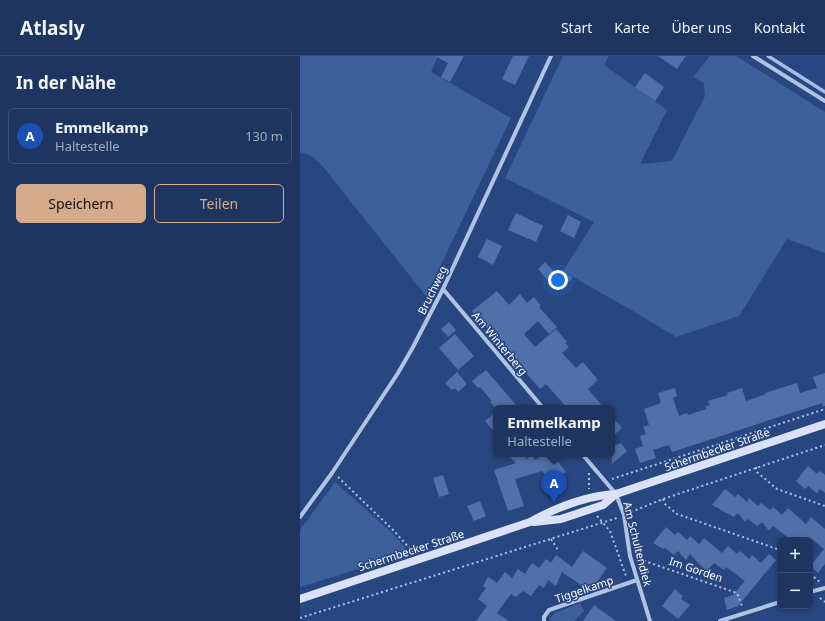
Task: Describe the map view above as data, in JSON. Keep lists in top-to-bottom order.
{
  "streets": {
    "main road": ["Schermbecker Straße"],
    "street": [
      "Bruchweg",
      "Am Winterberg",
      "Am Schultendiek",
      "Tiggelkamp"
    ],
    "path": ["Im Gorden"]
  },
  "crossings": [
    ["Bruchweg", "Am Winterberg"],
    ["Schermbecker Straße", "Am Schultendiek"],
    ["Am Schultendiek", "Im Gorden"],
    ["Am Schultendiek", "Tiggelkamp"]
  ],
  "page": {
    "header": "Atlasly",
    "nav": [
      "Start",
      "Karte",
      "Über uns",
      "Kontakt"
    ],
    "heading": "In der Nähe",
    "list": [
      {
        "mark": "A",
        "name": "Emmelkamp",
        "note": "Haltestelle",
        "value": "130 m"
      }
    ],
    "buttons": ["Speichern", "Teilen"],
    "popup": ["Emmelkamp", "Haltestelle"],
    "pins": "A",
    "map_buttons": ["+", "−"]
  }
}
